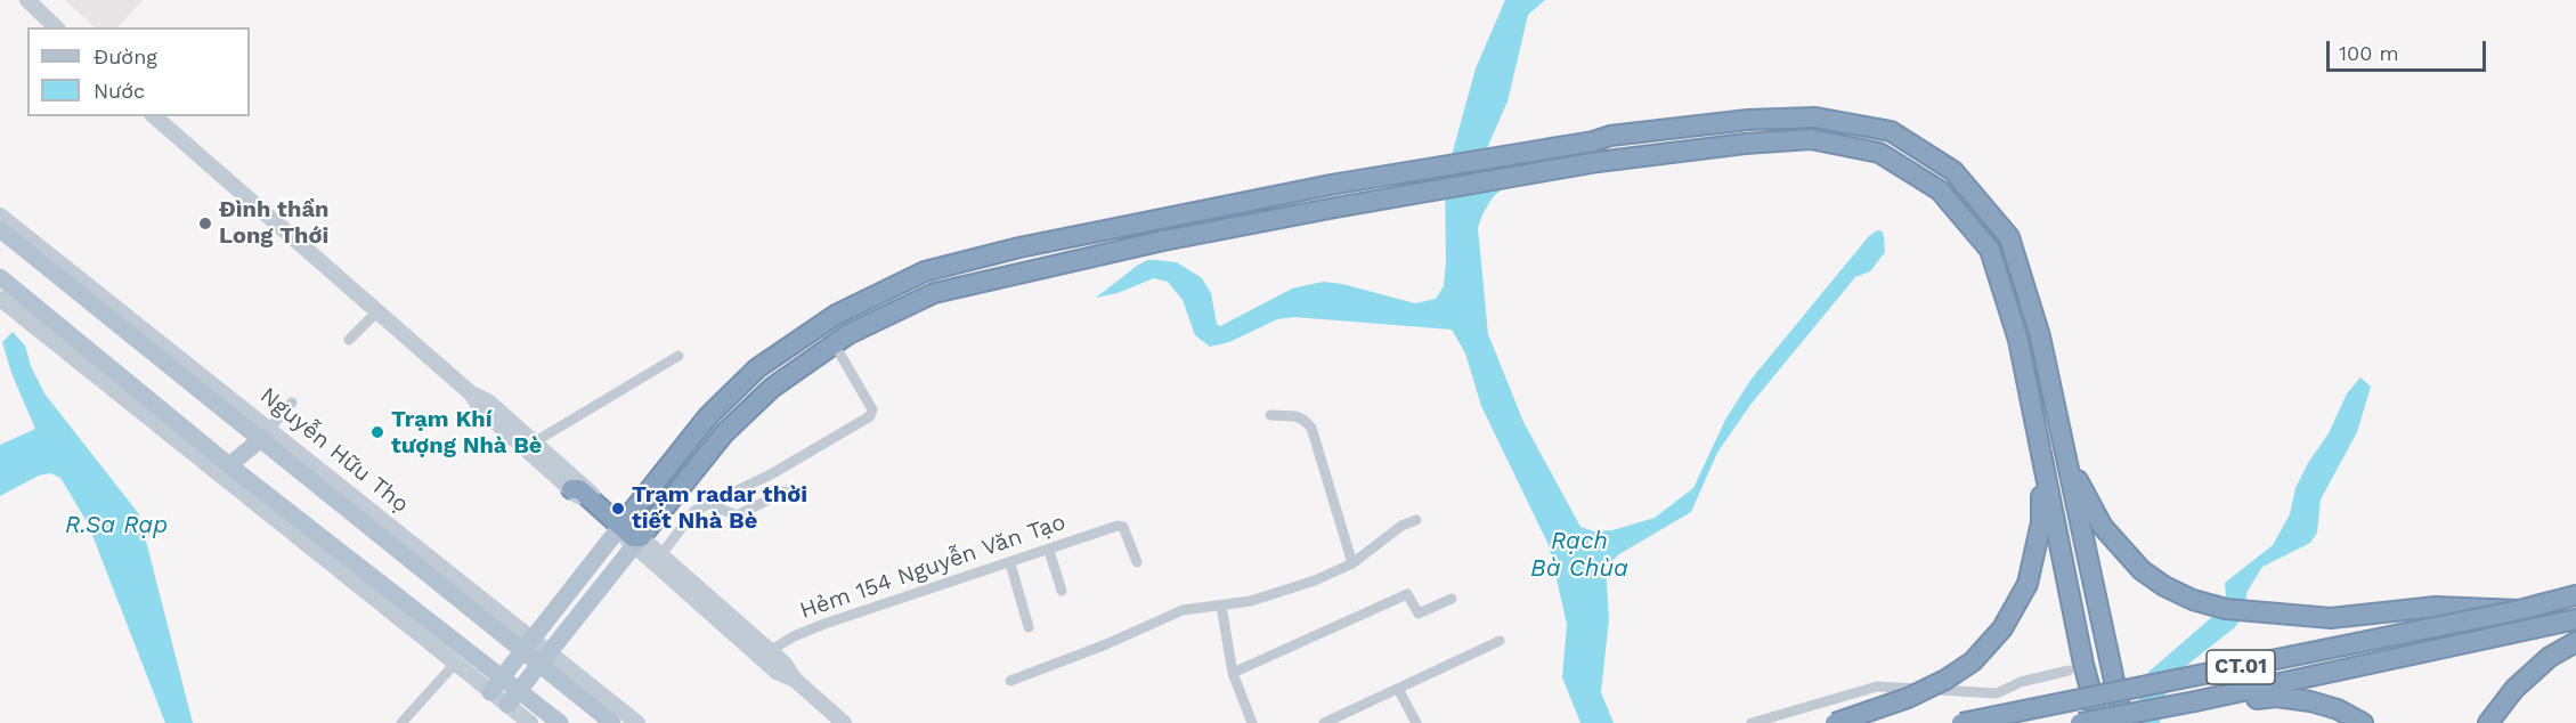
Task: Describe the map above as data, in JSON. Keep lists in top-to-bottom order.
{
  "streets": {
    "highway": ["CT.01"],
    "main road": ["Nguyễn Hữu Thọ"],
    "street": ["Hẻm 154 Nguyễn Văn Tạo"]
  },
  "water": ["R.Sa Rạp", "Rạch Bà Chùa"],
  "places": ["Đình thần Long Thới", "Trạm Khí tượng Nhà Bè", "Trạm radar thời tiết Nhà Bè"],
  "legend": ["Đường", "Nước"],
  "scale_bar": "100 m"
}
